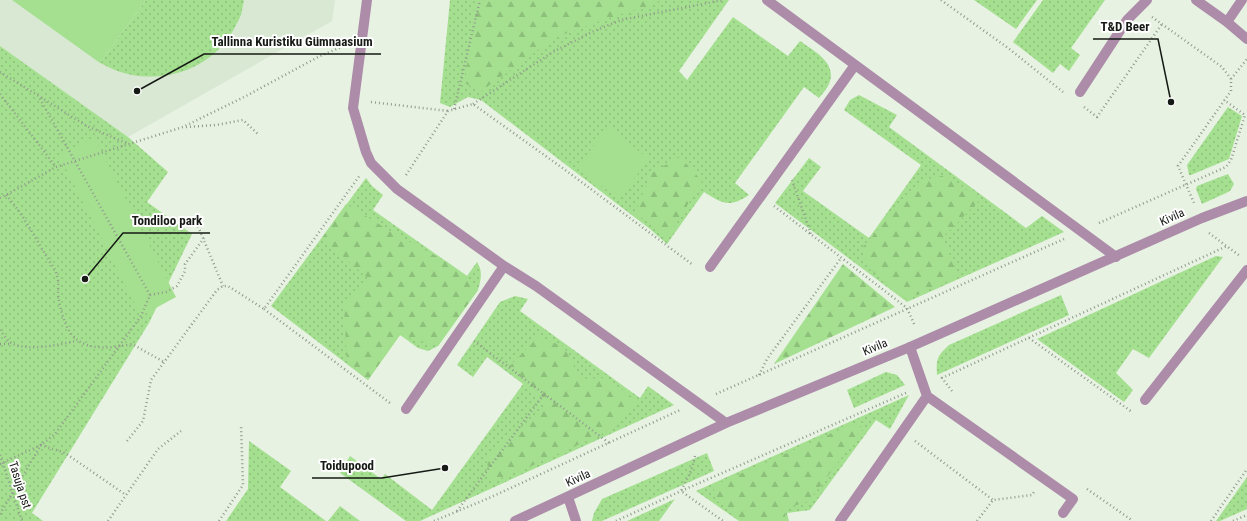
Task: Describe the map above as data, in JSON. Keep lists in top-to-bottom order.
{
  "streets": {
    "street": ["Kivila"],
    "path": ["Tasuja pst"]
  },
  "places": [
    "Tallinna Kuristiku Gümnaasium",
    "T&D Beer",
    "Tondiloo park",
    "Toidupood"
  ]
}
